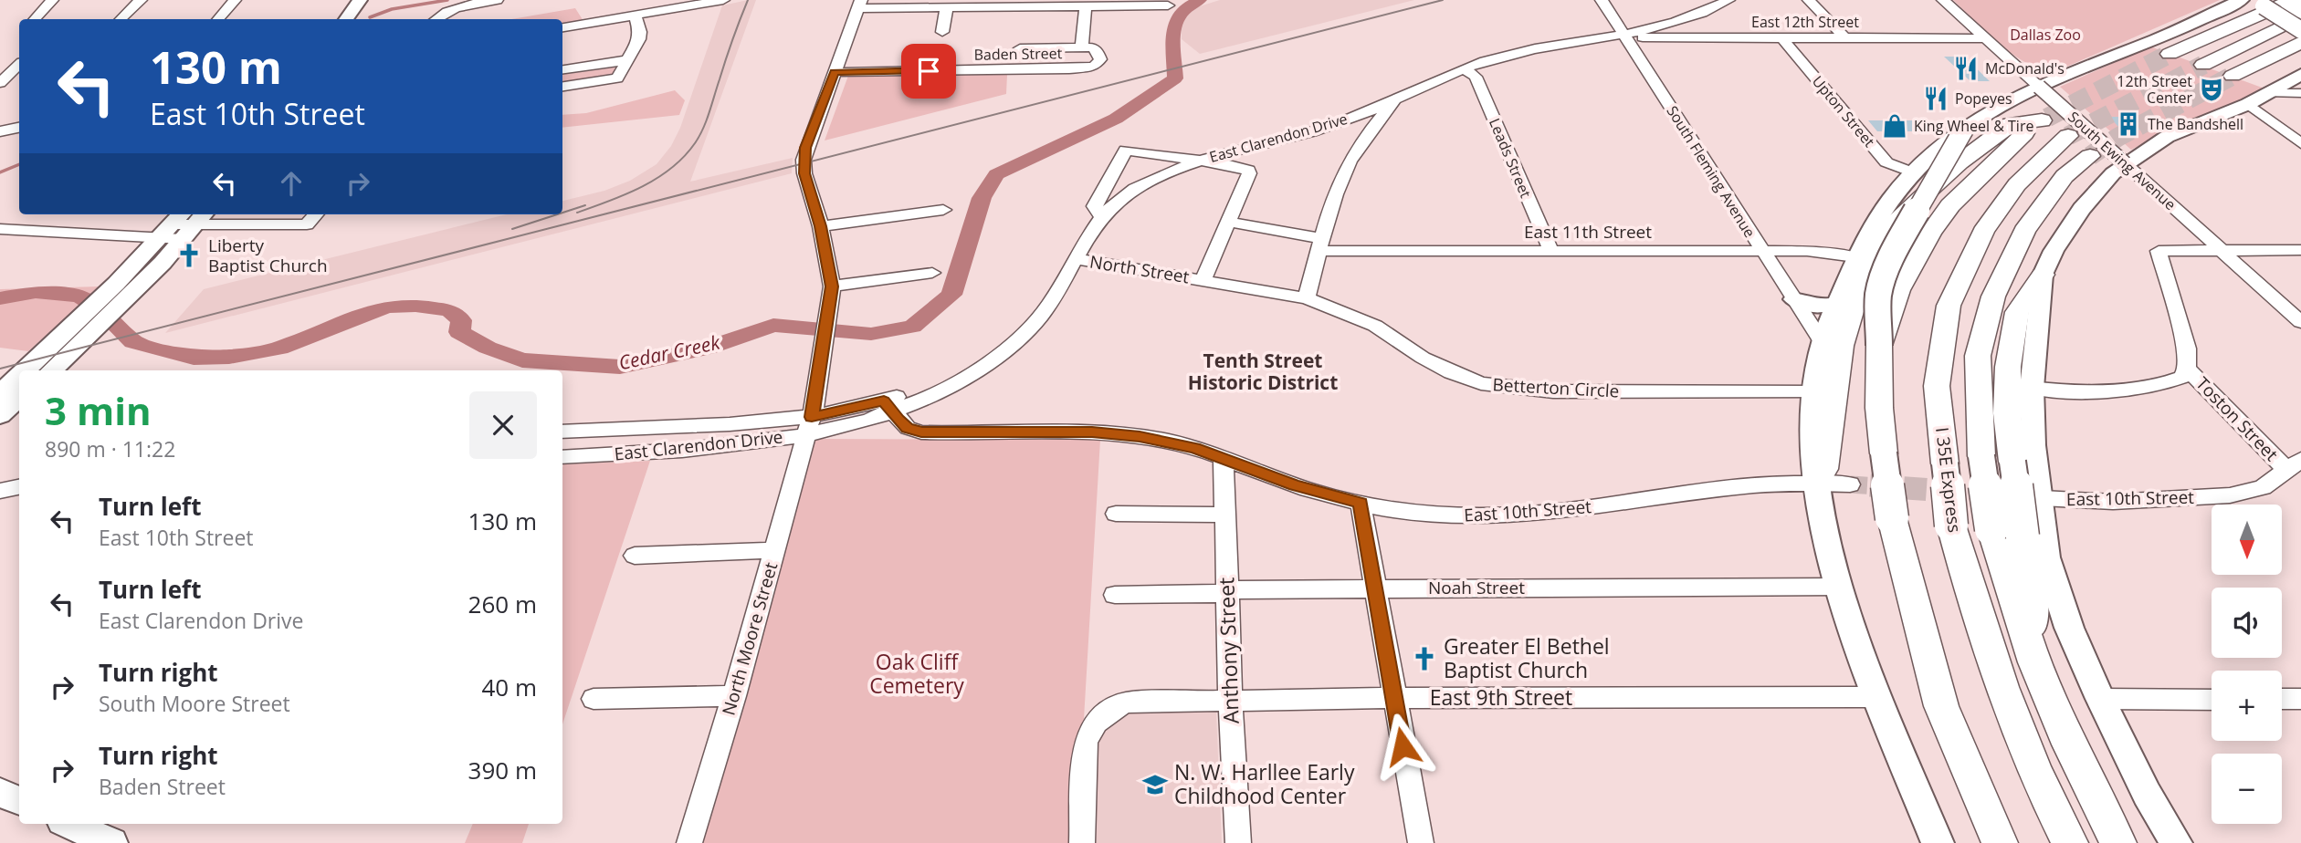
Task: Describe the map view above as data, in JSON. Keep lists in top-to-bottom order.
{
  "streets": {
    "highway": ["I 35E Express"],
    "street": [
      "East 12th Street",
      "Baden Street",
      "Upton Street",
      "East Clarendon Drive",
      "Leads Street",
      "South Ewing Avenue",
      "South Fleming Avenue",
      "East 11th Street",
      "North Street",
      "Betterton Circle",
      "Toston Street",
      "East 10th Street",
      "Noah Street",
      "North Moore Street",
      "Anthony Street",
      "East 9th Street"
    ]
  },
  "crossings": [
    ["East 12th Street", "Upton Street"],
    ["East 12th Street", "East Clarendon Drive"],
    ["East 12th Street", "South Ewing Avenue"],
    ["East 12th Street", "South Fleming Avenue"],
    ["Baden Street", "North Moore Street"],
    ["East Clarendon Drive", "Leads Street"],
    ["East Clarendon Drive", "South Fleming Avenue"],
    ["East Clarendon Drive", "North Street"],
    ["East Clarendon Drive", "East 10th Street"],
    ["East Clarendon Drive", "North Moore Street"],
    ["Leads Street", "East 11th Street"],
    ["South Fleming Avenue", "East 11th Street"],
    ["North Street", "Betterton Circle"],
    ["Toston Street", "East 10th Street"],
    ["East 10th Street", "Anthony Street"],
    ["Noah Street", "Anthony Street"],
    ["Anthony Street", "East 9th Street"]
  ],
  "districts": ["Tenth Street Historic District"],
  "water": ["Cedar Creek"],
  "parks": ["Dallas Zoo", "Oak Cliff Cemetery"],
  "places": {
    "restaurant": ["McDonald's", "Popeyes"],
    "theatre": ["12th Street Center"],
    "building": ["The Bandshell"],
    "shop": ["King Wheel & Tire"],
    "church": ["Liberty Baptist Church", "Greater El Bethel Baptist Church"],
    "school or university": ["N. W. Harllee Early Childhood Center"]
  },
  "north": "bottom",
  "page": {
    "turn": ["130 m", "East 10th Street"],
    "heading": ["3 min", "890 m · 11:22"],
    "list": [
      {
        "name": "Turn left",
        "note": "East 10th Street",
        "value": "130 m"
      },
      {
        "name": "Turn left",
        "note": "East Clarendon Drive",
        "value": "260 m"
      },
      {
        "name": "Turn right",
        "note": "South Moore Street",
        "value": "40 m"
      },
      {
        "name": "Turn right",
        "note": "Baden Street",
        "value": "390 m"
      }
    ],
    "map_buttons": ["+", "−"]
  }
}
